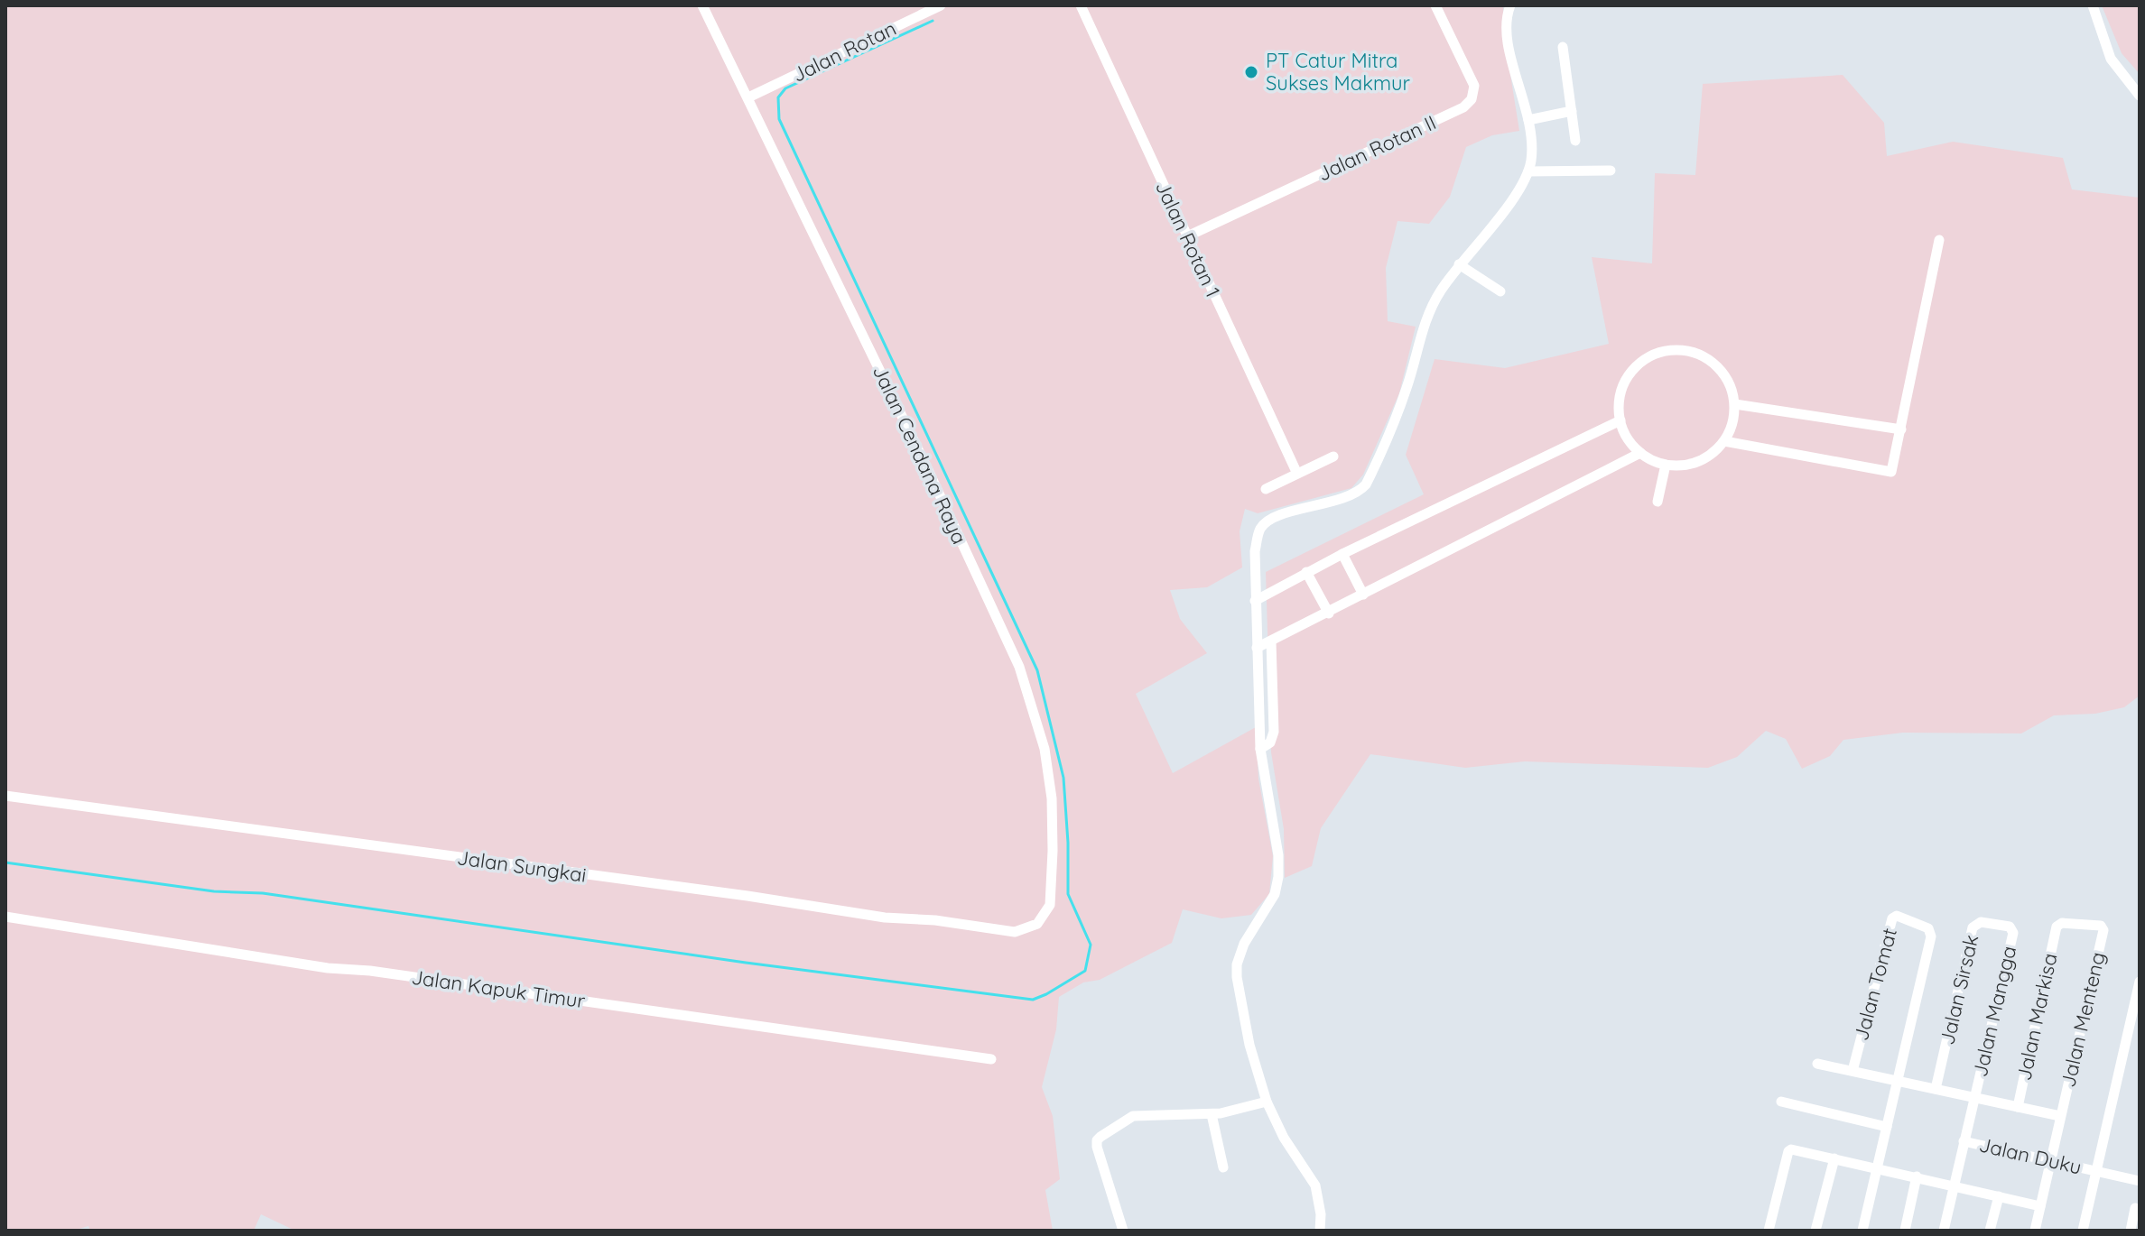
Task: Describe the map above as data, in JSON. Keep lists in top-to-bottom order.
{
  "streets": {
    "street": [
      "Jalan Rotan",
      "Jalan Rotan II",
      "Jalan Rotan 1",
      "Jalan Cendana Raya",
      "Jalan Sungkai",
      "Jalan Tomat",
      "Jalan Kapuk Timur",
      "Jalan Sirsak",
      "Jalan Mangga",
      "Jalan Markisa",
      "Jalan Menteng",
      "Jalan Duku"
    ]
  },
  "crossings": [
    ["Jalan Rotan", "Jalan Cendana Raya"],
    ["Jalan Rotan II", "Jalan Rotan 1"],
    ["Jalan Cendana Raya", "Jalan Sungkai"],
    ["Jalan Sirsak", "Jalan Mangga"],
    ["Jalan Mangga", "Jalan Duku"],
    ["Jalan Markisa", "Jalan Menteng"]
  ],
  "places": ["PT Catur Mitra Sukses Makmur"]
}
